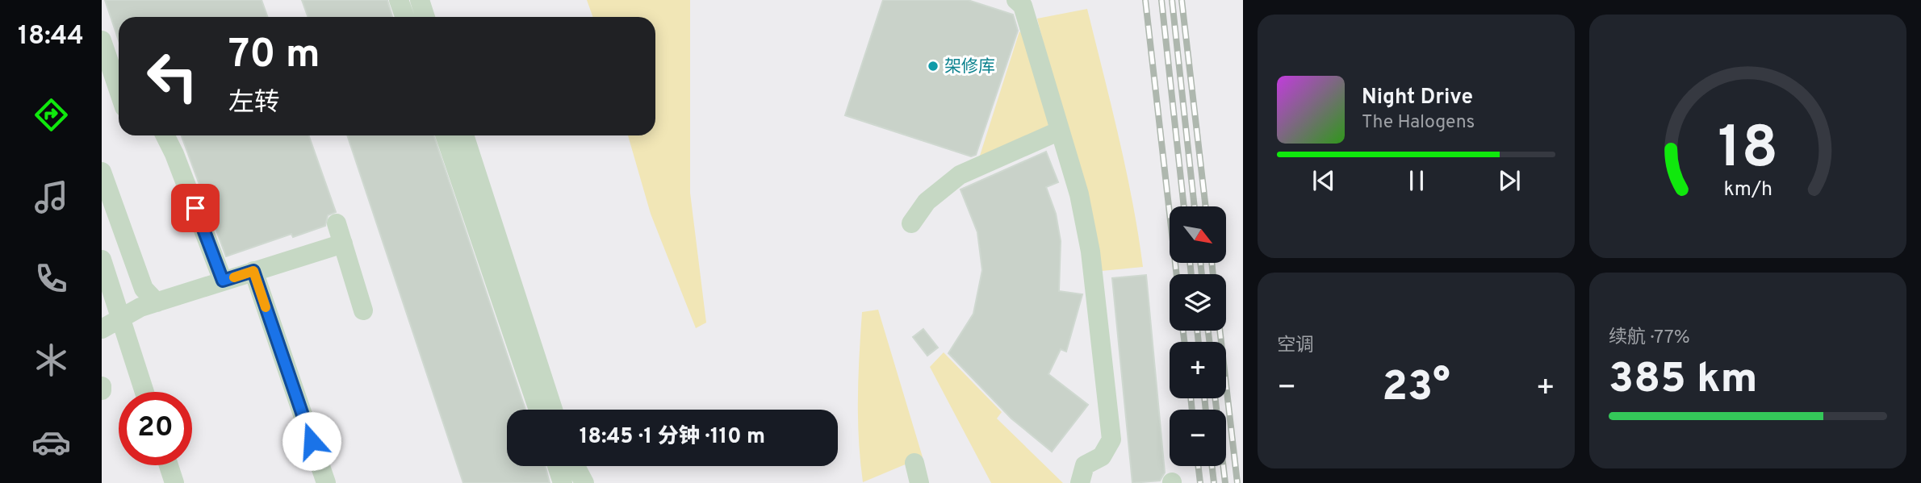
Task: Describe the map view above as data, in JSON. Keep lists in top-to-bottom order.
{
  "places": ["架修库"],
  "north": "bottom right",
  "page": {
    "tabs": "18:44",
    "turn": ["70 m", "左转"],
    "song": ["Night Drive", "The Halogens"],
    "map_buttons": ["+", "−"],
    "tile": [
      "空调",
      ["续航 · 77%", "385 km"]
    ],
    "heat": ["−", "23°", "+"],
    "limit": "20",
    "trip": "18:45 · 1 分钟 · 110 m",
    "gauge": ["18", "km/h"]
  }
}
